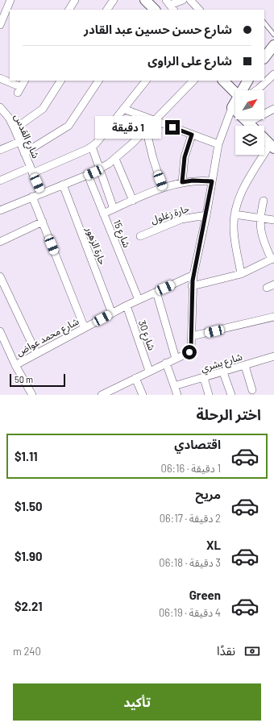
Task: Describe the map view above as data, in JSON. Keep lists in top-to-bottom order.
{
  "streets": {
    "street": [
      "شارع القدس",
      "حارة زغلول",
      "شارع 15",
      "حارة الزهور",
      "شارع 30",
      "شارع محمد عواض",
      "شارع بشري"
    ]
  },
  "crossings": [
    ["شارع 15", "شارع محمد عواض"],
    ["حارة الزهور", "شارع محمد عواض"],
    ["شارع 30", "شارع محمد عواض"]
  ],
  "scale_bar": "50 m",
  "north": "top right",
  "page": {
    "banner": ["شارع حسن حسين عبد القادر", "شارع على الراوى"],
    "bubble": "1 دقيقة",
    "scale": "50 m",
    "heading": "اختر الرحلة",
    "list": [
      {
        "name": "اقتصادي",
        "note": "1 دقيقة · 06:16",
        "value": "$1.11"
      },
      {
        "name": "مريح",
        "note": "2 دقيقة · 06:17",
        "value": "$1.50"
      },
      {
        "name": "XL",
        "note": "3 دقيقة · 06:18",
        "value": "$1.90"
      },
      {
        "name": "Green",
        "note": "4 دقيقة · 06:19",
        "value": "$2.21"
      }
    ],
    "pay": ["نقدًا", "240 m"],
    "buttons": "تأكيد"
  }
}
